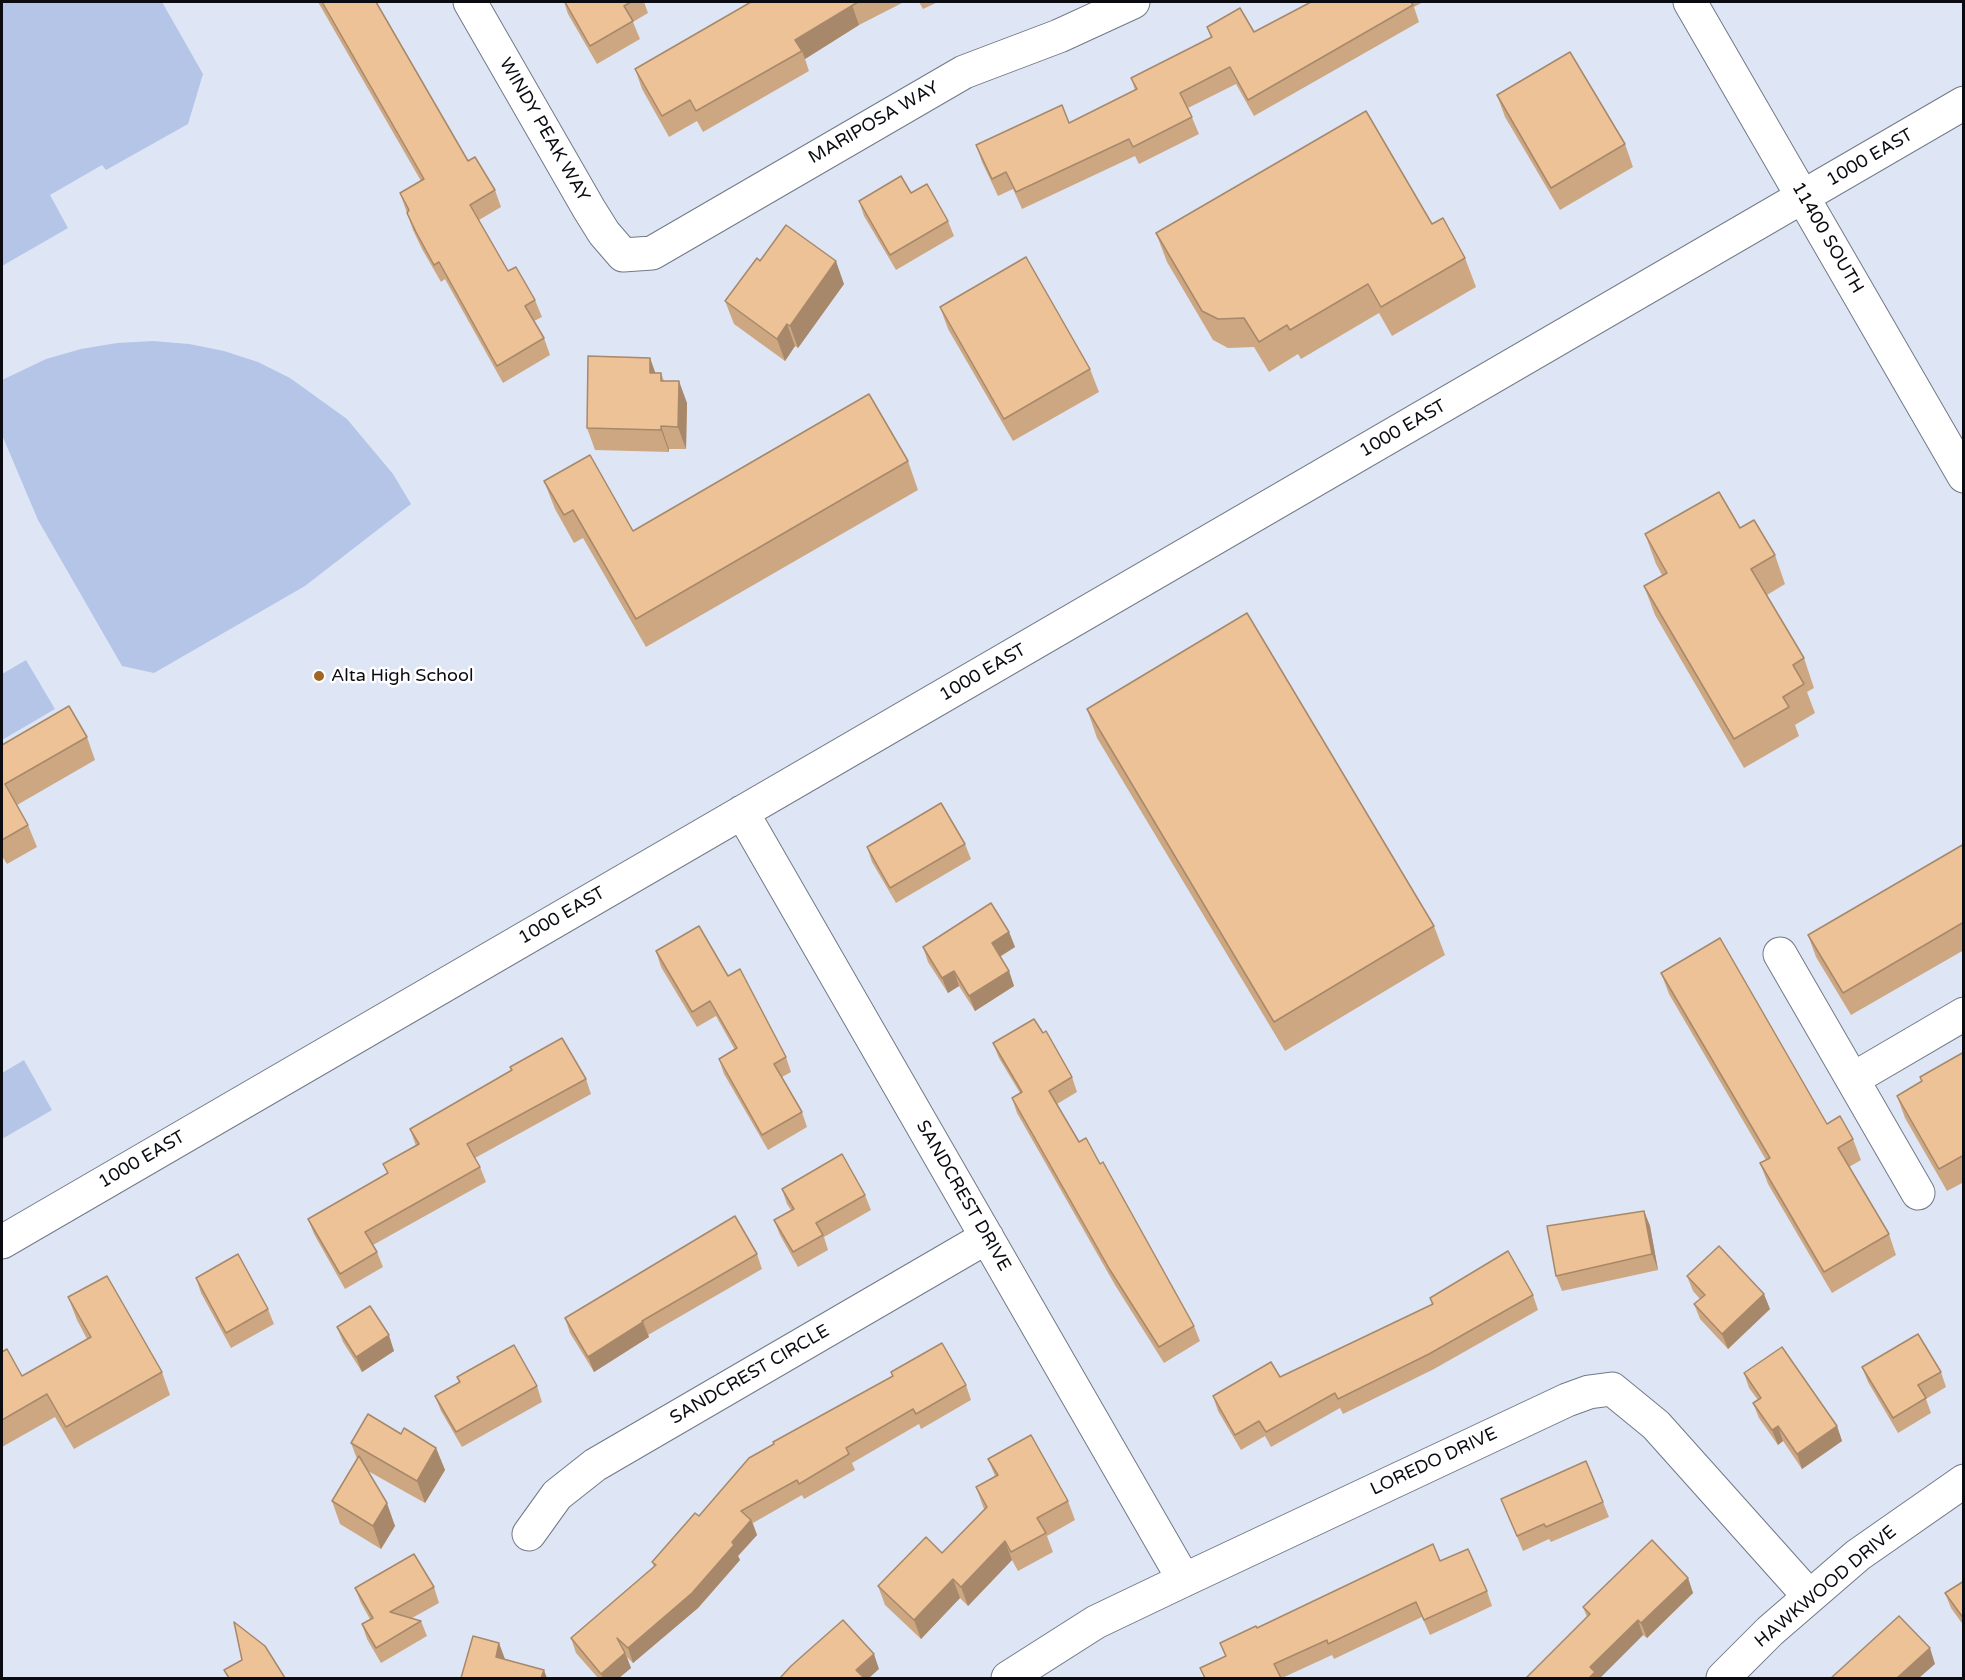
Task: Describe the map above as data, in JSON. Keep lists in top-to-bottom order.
{
  "streets": {
    "street": [
      "MARIPOSA WAY",
      "WINDY PEAK WAY",
      "1000 EAST",
      "11400 SOUTH",
      "SANDCREST DRIVE",
      "SANDCREST CIRCLE",
      "LOREDO DRIVE",
      "HAWKWOOD DRIVE"
    ]
  },
  "crossings": [
    ["MARIPOSA WAY", "WINDY PEAK WAY"],
    ["1000 EAST", "11400 SOUTH"],
    ["1000 EAST", "SANDCREST DRIVE"],
    ["SANDCREST DRIVE", "SANDCREST CIRCLE"],
    ["SANDCREST DRIVE", "LOREDO DRIVE"],
    ["LOREDO DRIVE", "HAWKWOOD DRIVE"]
  ],
  "places": ["Alta High School"]
}
